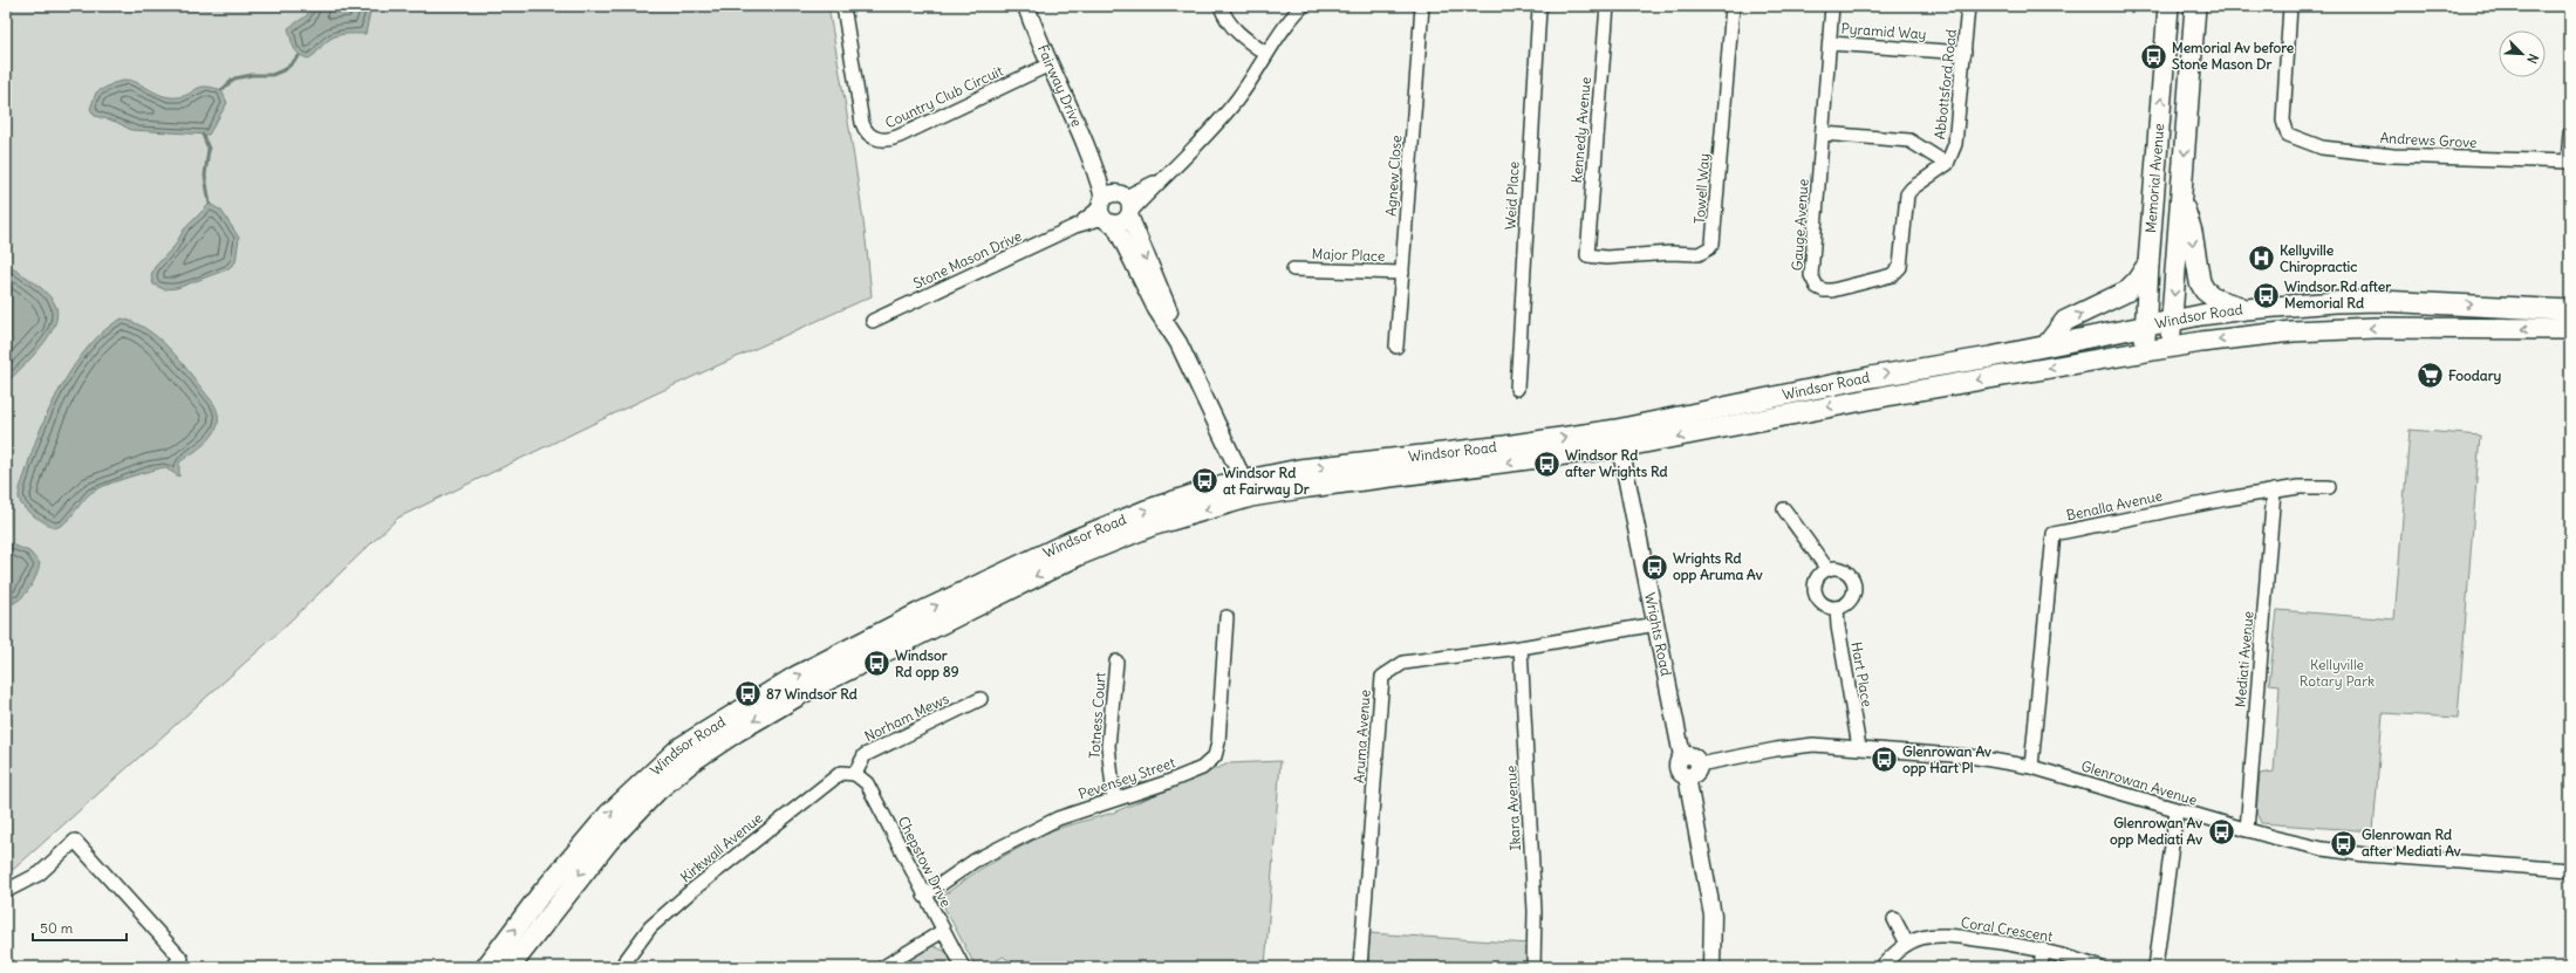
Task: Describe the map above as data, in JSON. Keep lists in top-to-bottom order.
{
  "streets": {
    "main road": ["Memorial Avenue", "Windsor Road"],
    "street": [
      "Pyramid Way",
      "Abbottsford Road",
      "Fairway Drive",
      "Country Club Circuit",
      "Kennedy Avenue",
      "Andrews Grove",
      "Agnew Close",
      "Towell Way",
      "Weid Place",
      "Gauge Avenue",
      "Major Place",
      "Stone Mason Drive",
      "Benalla Avenue",
      "Wrights Road",
      "Mediati Avenue",
      "Hart Place",
      "Totness Court",
      "Norham Mews",
      "Aruma Avenue",
      "Pevensey Street",
      "Glenrowan Avenue",
      "Ikara Avenue",
      "Kirkwall Avenue",
      "Chepstow Drive",
      "Coral Crescent"
    ]
  },
  "crossings": [
    ["Pyramid Way", "Abbottsford Road"],
    ["Pyramid Way", "Gauge Avenue"],
    ["Abbottsford Road", "Gauge Avenue"],
    ["Fairway Drive", "Country Club Circuit"],
    ["Fairway Drive", "Stone Mason Drive"],
    ["Fairway Drive", "Windsor Road"],
    ["Kennedy Avenue", "Towell Way"],
    ["Agnew Close", "Major Place"],
    ["Memorial Avenue", "Windsor Road"],
    ["Windsor Road", "Wrights Road"],
    ["Benalla Avenue", "Mediati Avenue"],
    ["Benalla Avenue", "Glenrowan Avenue"],
    ["Wrights Road", "Aruma Avenue"],
    ["Wrights Road", "Glenrowan Avenue"],
    ["Mediati Avenue", "Glenrowan Avenue"],
    ["Hart Place", "Glenrowan Avenue"],
    ["Totness Court", "Pevensey Street"],
    ["Norham Mews", "Kirkwall Avenue"],
    ["Norham Mews", "Chepstow Drive"],
    ["Aruma Avenue", "Ikara Avenue"],
    ["Pevensey Street", "Chepstow Drive"],
    ["Kirkwall Avenue", "Chepstow Drive"]
  ],
  "parks": ["Kellyville Rotary Park"],
  "places": {
    "bus stop": [
      "Memorial Av before Stone Mason Dr",
      "Windsor Rd after Memorial Rd",
      "Windsor Rd after Wrights Rd",
      "Windsor Rd at Fairway Dr",
      "Wrights Rd opp Aruma Av",
      "Windsor Rd opp 89",
      "87 Windsor Rd",
      "Glenrowan Av opp Hart Pl",
      "Glenrowan Av opp Mediati Av",
      "Glenrowan Rd after Mediati Av"
    ],
    "hospital": ["Kellyville Chiropractic"],
    "supermarket": ["Foodary"]
  },
  "scale_bar": "50 m",
  "north": "bottom right"
}
